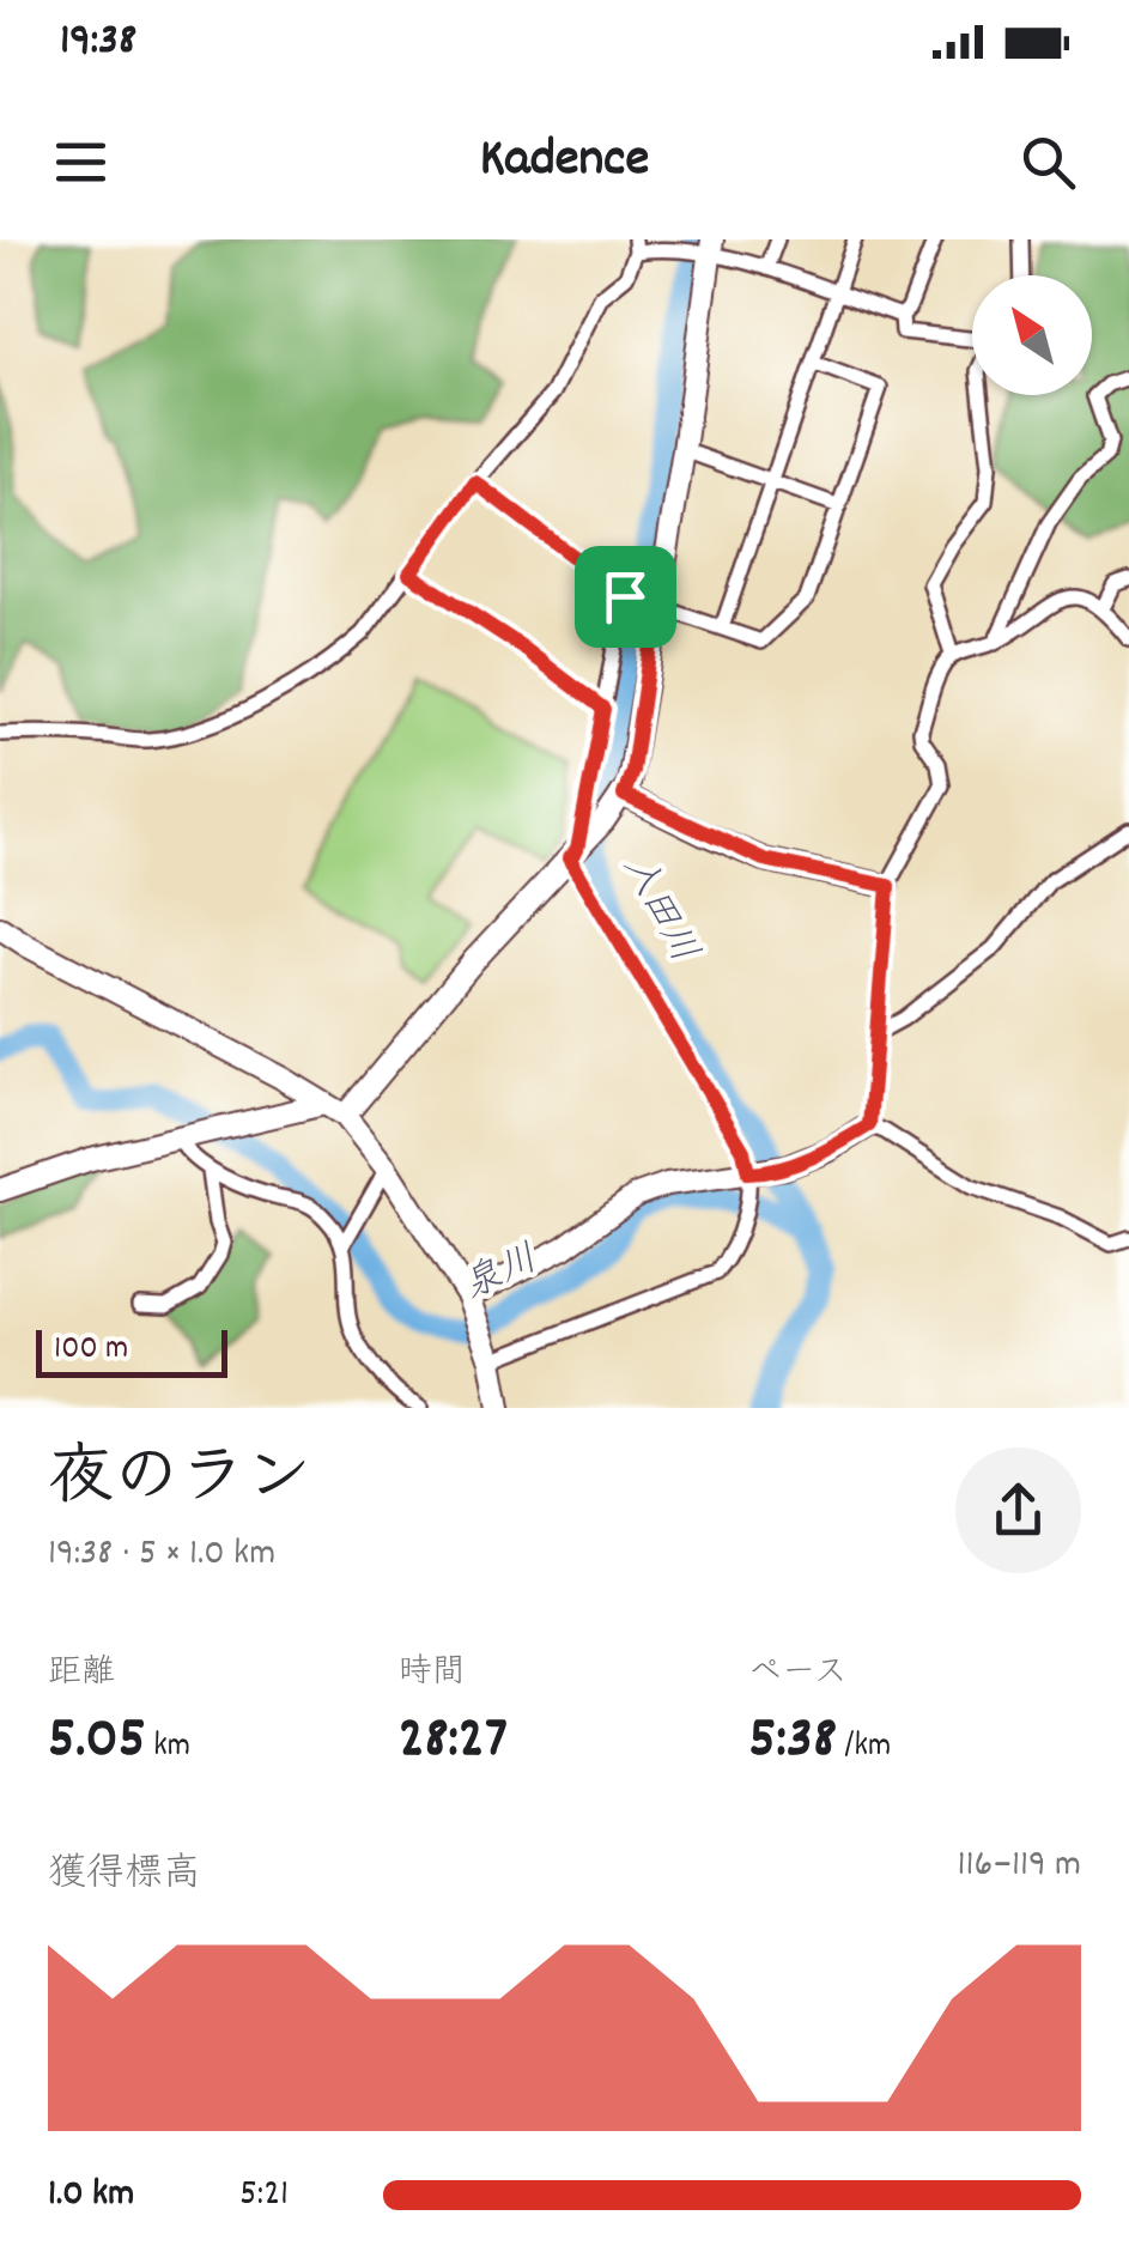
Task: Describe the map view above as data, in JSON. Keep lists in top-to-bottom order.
{
  "water": ["入田川", "泉川"],
  "scale_bar": "100 m",
  "north": "top left",
  "page": {
    "status": "19:38",
    "header": "Kadence",
    "scale": "100 m",
    "heading": ["夜のラン", "19:38 · 5 × 1.0 km"],
    "stats": [
      ["距離", "5.05 km"],
      ["時間", "28:27"],
      ["ペース", "5:38 /km"]
    ],
    "chart": ["獲得標高", "116–119 m"],
    "list": [
      {
        "name": "1.0 km",
        "note": "5:21"
      }
    ]
  }
}
